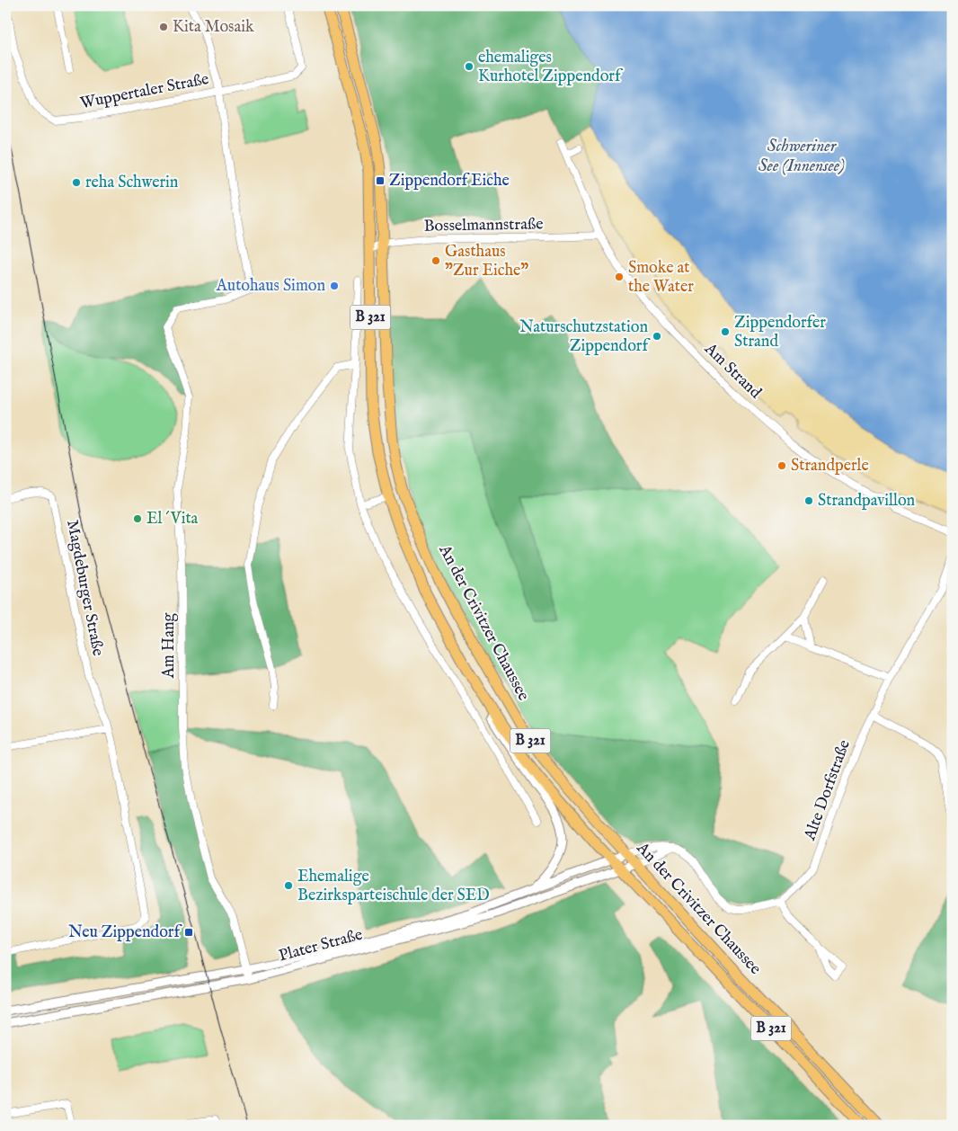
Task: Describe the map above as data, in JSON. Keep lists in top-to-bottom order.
{
  "streets": {
    "main road": ["B 321", "An der Crivitzer Chaussee"],
    "street": [
      "Wuppertaler Straße",
      "Bosselmannstraße",
      "Am Strand",
      "Magdeburger Straße",
      "Am Hang",
      "Alte Dorfstraße",
      "Plater Straße"
    ]
  },
  "crossings": [
    ["Wuppertaler Straße", "Am Hang"],
    ["Bosselmannstraße", "Am Strand"],
    ["Bosselmannstraße", "An der Crivitzer Chaussee"],
    ["B 321", "An der Crivitzer Chaussee"],
    ["B 321", "Plater Straße"],
    ["An der Crivitzer Chaussee", "Alte Dorfstraße"],
    ["An der Crivitzer Chaussee", "Plater Straße"],
    ["Am Hang", "Plater Straße"],
    ["Alte Dorfstraße", "Plater Straße"]
  ],
  "water": ["Schweriner See (Innensee)"],
  "places": {
    "other": [
      "Kita Mosaik",
      "ehemaliges Kurhotel Zippendorf",
      "reha Schwerin",
      "Gasthaus \"Zur Eiche\"",
      "Smoke at the Water",
      "Autohaus Simon",
      "Zippendorfer Strand",
      "Naturschutzstation Zippendorf",
      "Strandperle",
      "Strandpavillon",
      "El´Vita",
      "Ehemalige Bezirksparteischule der SED"
    ],
    "transit": ["Zippendorf Eiche", "Neu Zippendorf"]
  }
}
